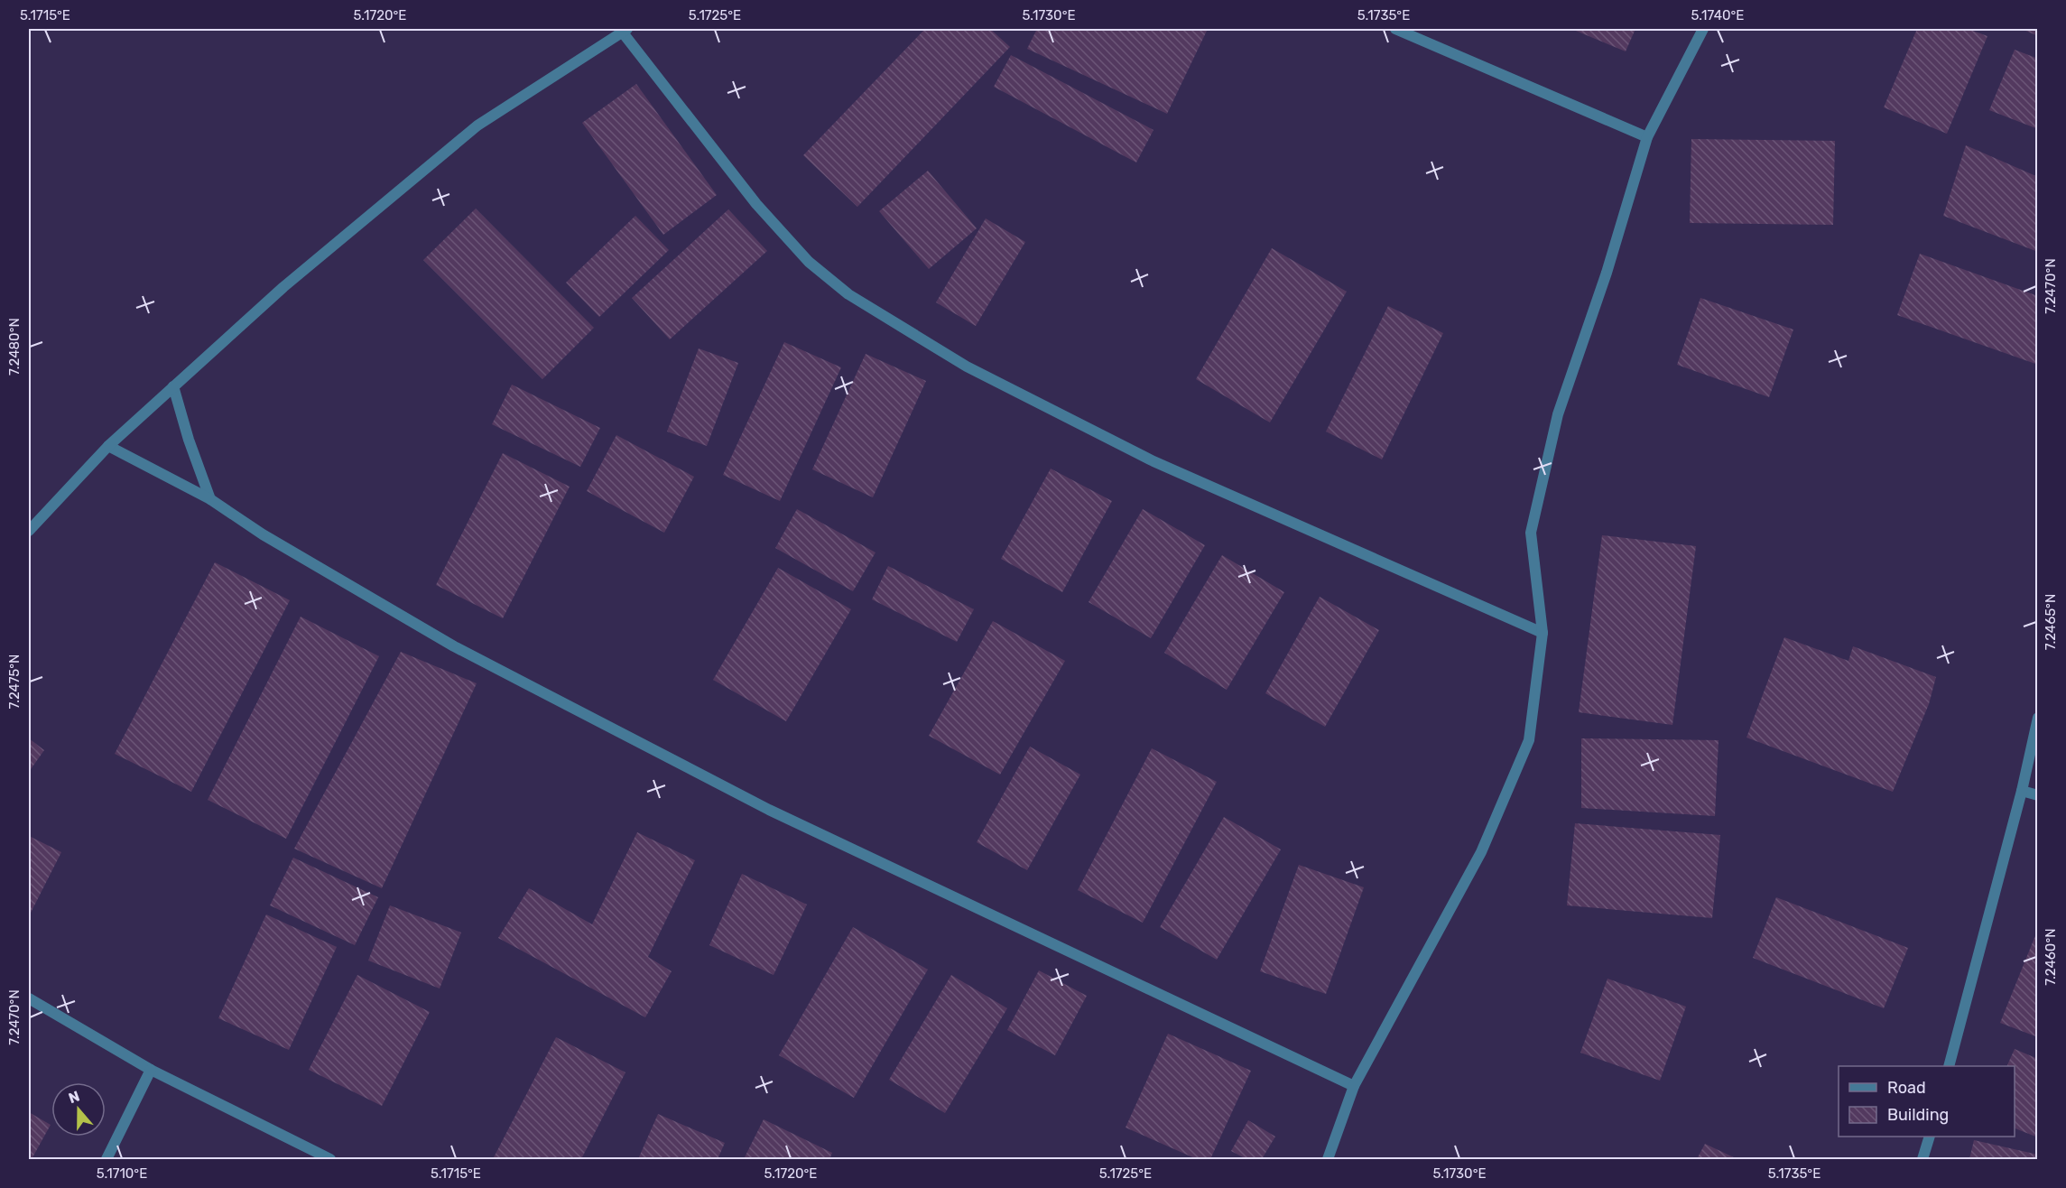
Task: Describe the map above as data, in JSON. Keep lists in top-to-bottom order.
{
  "legend": ["Road", "Building"],
  "north": "top",
  "coordinates": [
    "5.1715°E",
    "5.1720°E",
    "5.1725°E",
    "5.1730°E",
    "5.1735°E",
    "5.1740°E",
    "7.2470°N",
    "7.2480°N",
    "7.2465°N",
    "7.2475°N",
    "7.2460°N",
    "5.1710°E"
  ]
}
